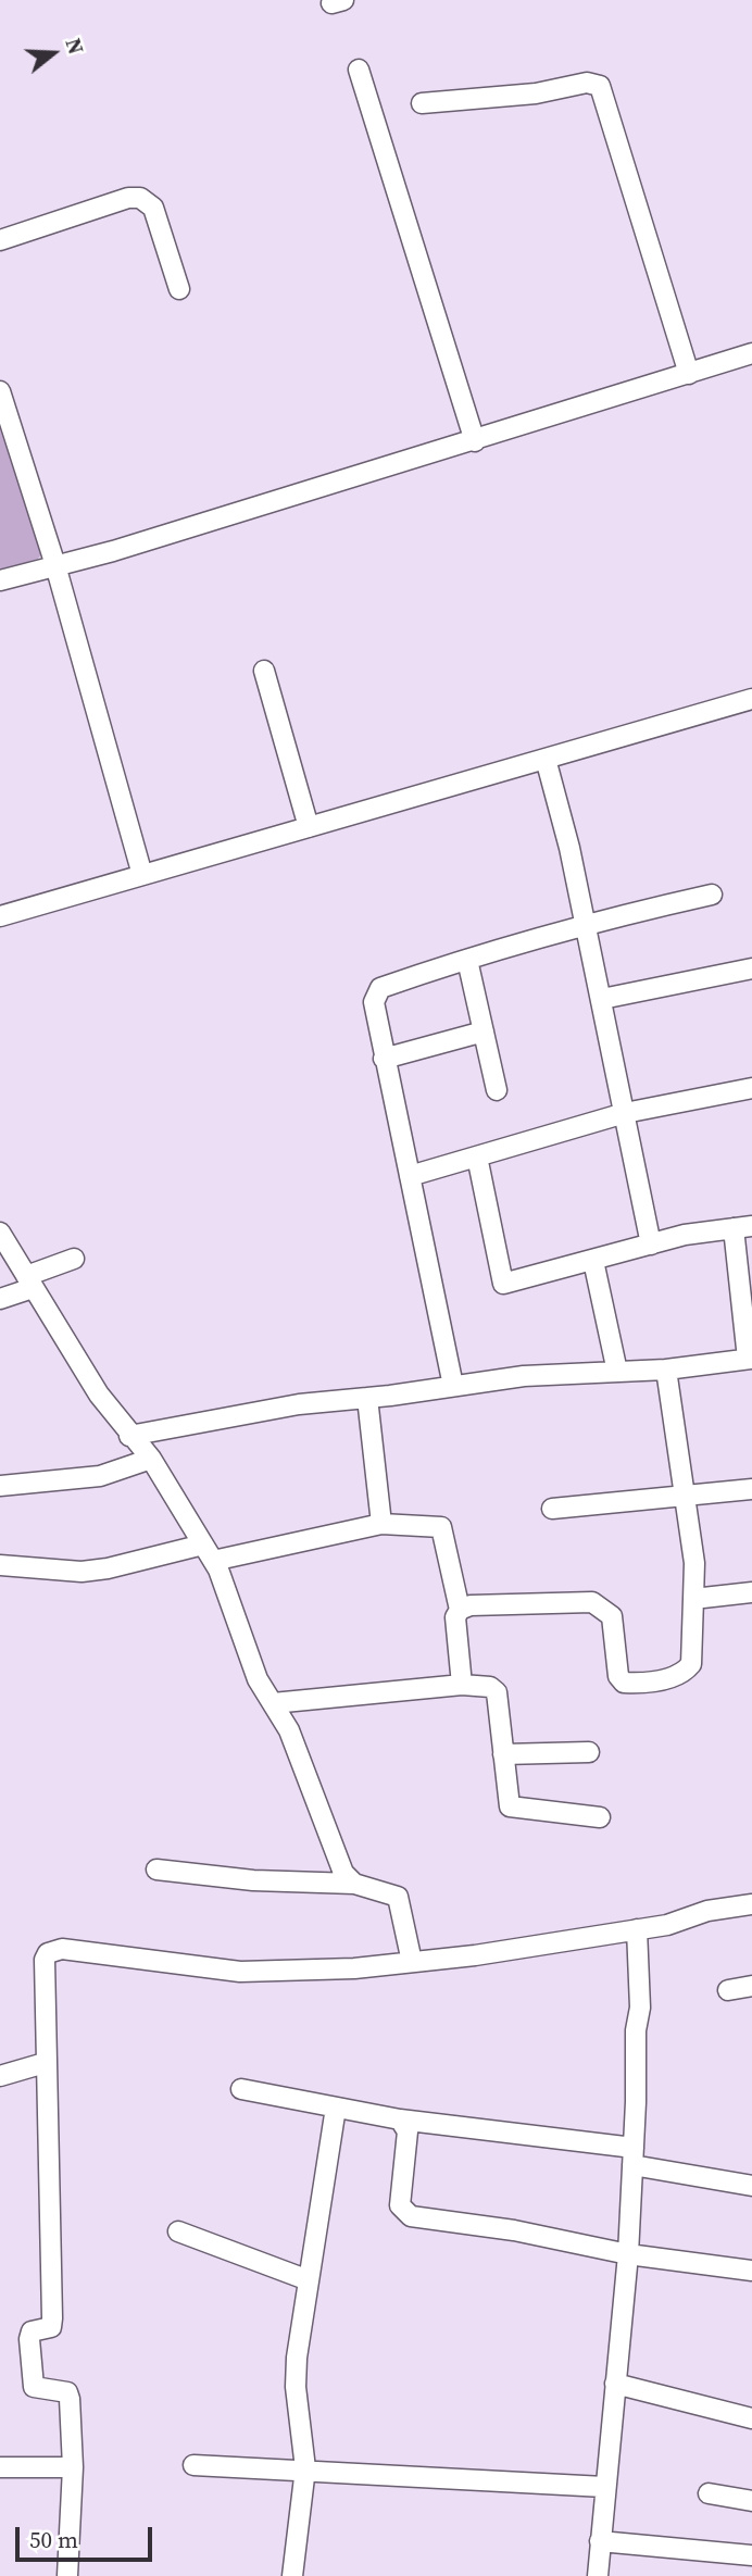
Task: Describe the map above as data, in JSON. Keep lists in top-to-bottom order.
{
  "scale_bar": "50 m",
  "north": "right"
}
